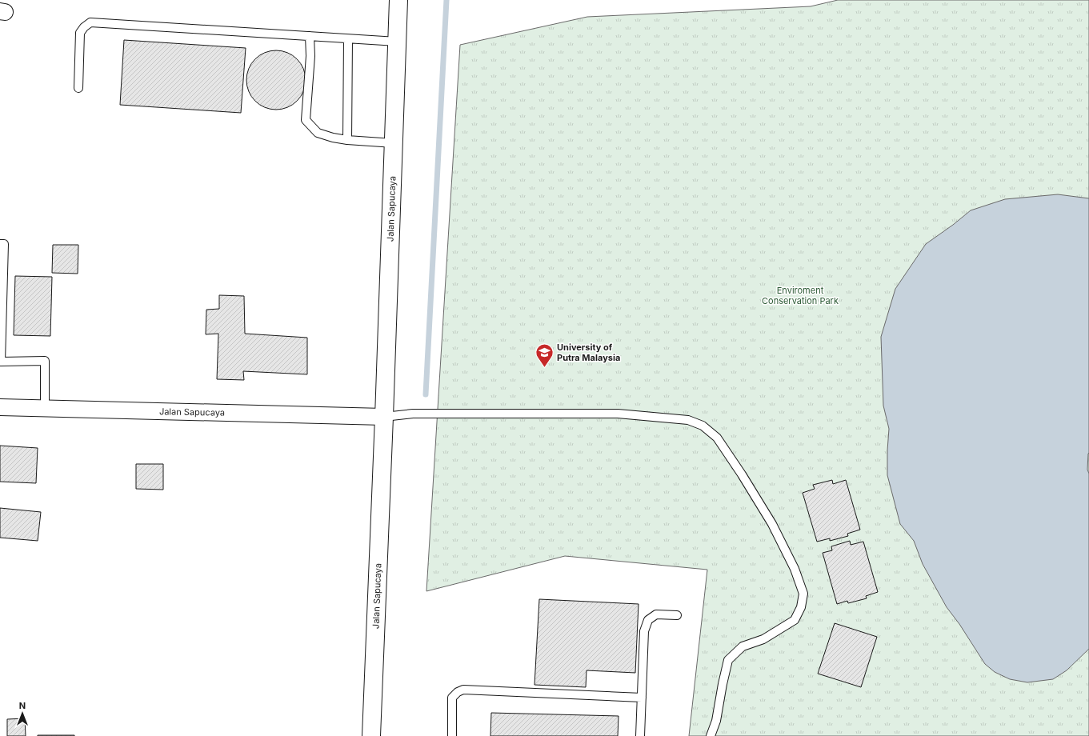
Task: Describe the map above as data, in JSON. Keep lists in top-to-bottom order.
{
  "streets": {
    "street": ["Jalan Sapucaya"]
  },
  "parks": ["Enviroment Conservation Park"],
  "places": {
    "school or university": ["University of Putra Malaysia"]
  },
  "north": "top"
}
